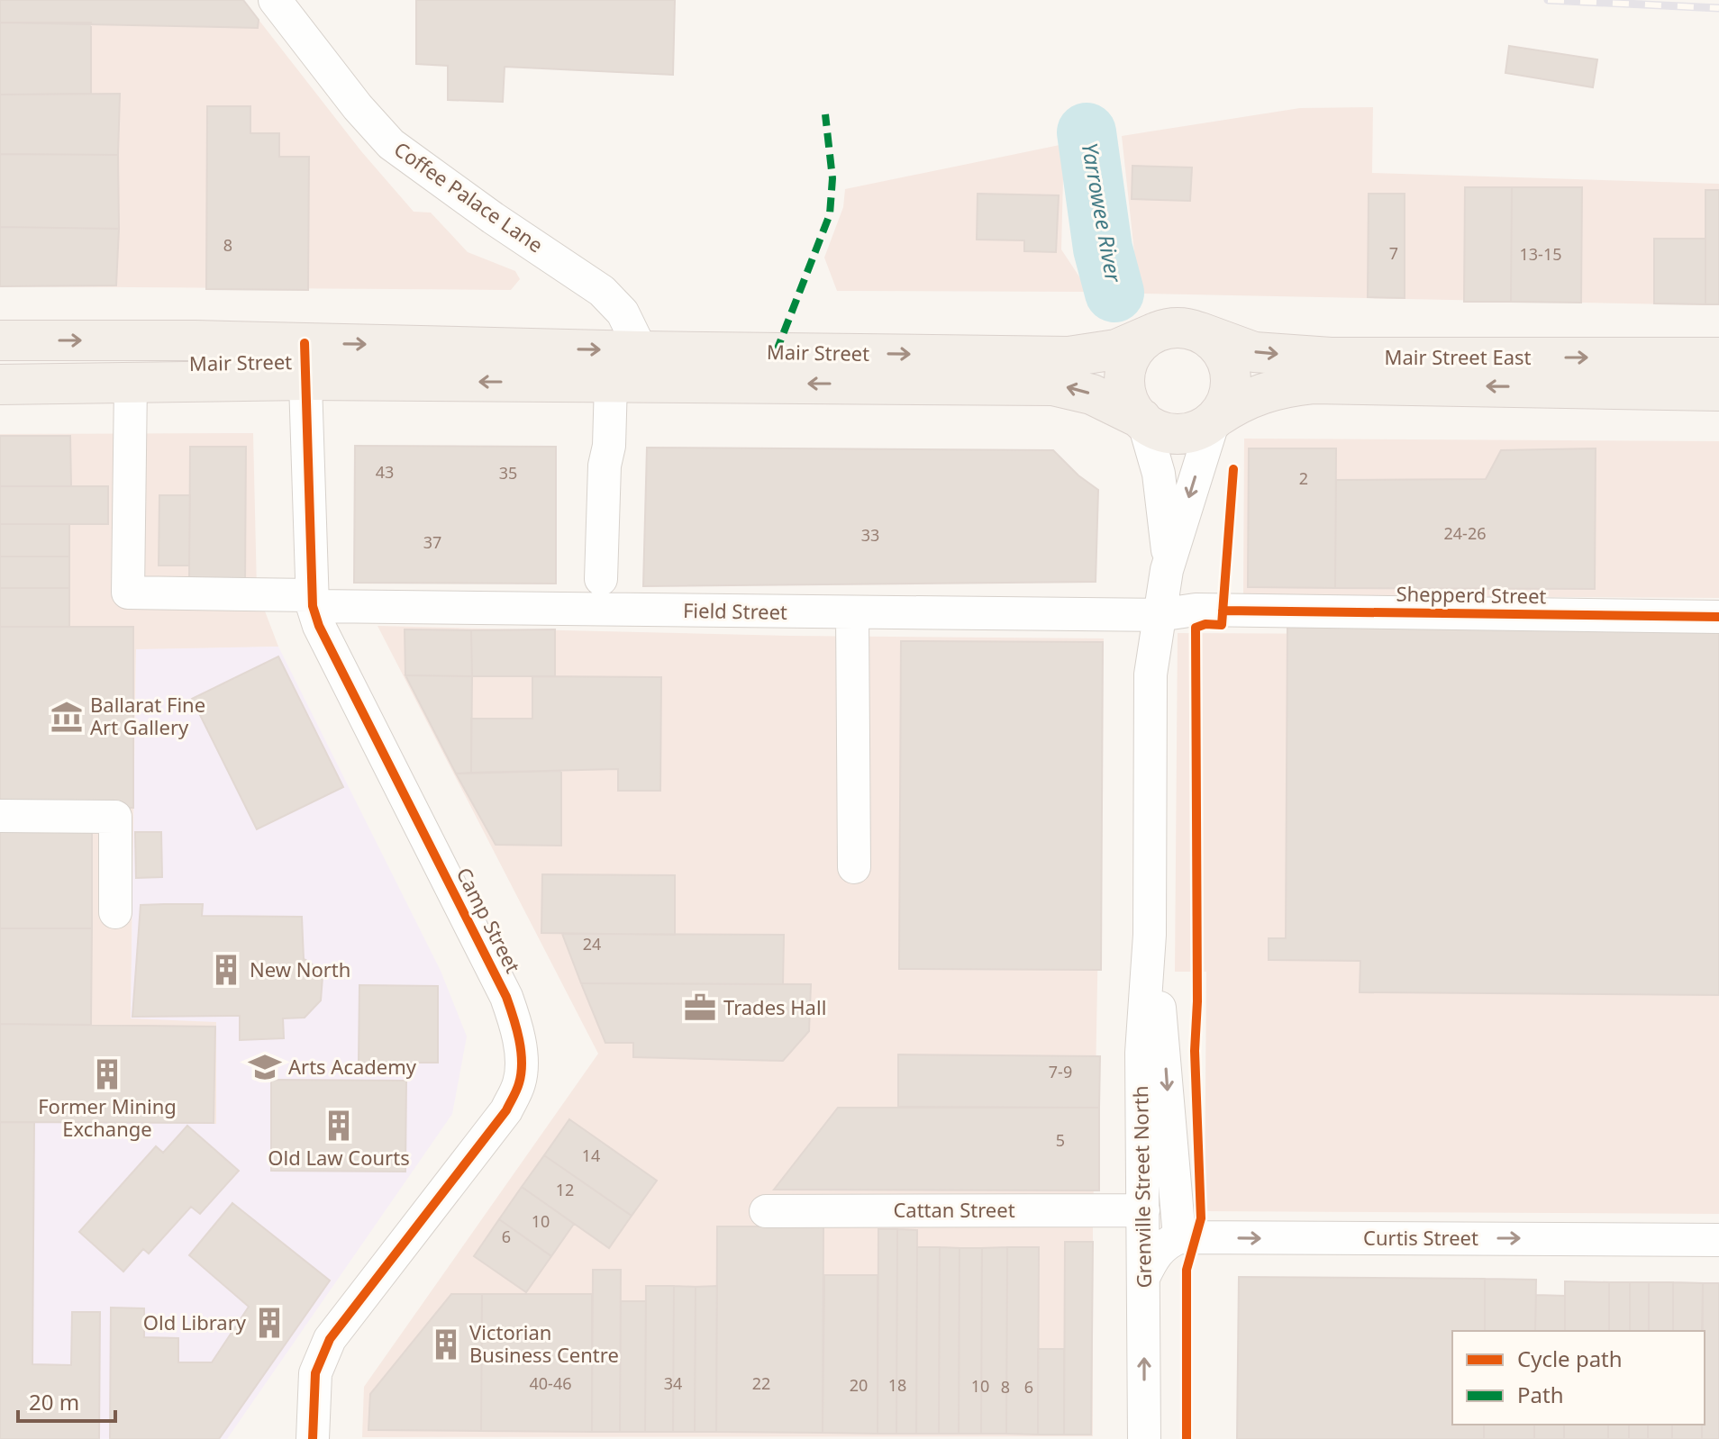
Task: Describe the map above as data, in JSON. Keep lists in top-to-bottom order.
{
  "streets": {
    "main road": ["Mair Street", "Mair Street East"],
    "street": [
      "Coffee Palace Lane",
      "Shepperd Street",
      "Field Street",
      "Camp Street",
      "Grenville Street North",
      "Cattan Street",
      "Curtis Street"
    ]
  },
  "crossings": [
    ["Coffee Palace Lane", "Mair Street"],
    ["Mair Street", "Mair Street East"],
    ["Mair Street", "Field Street"],
    ["Mair Street", "Camp Street"],
    ["Mair Street", "Grenville Street North"],
    ["Mair Street East", "Grenville Street North"],
    ["Shepperd Street", "Field Street"],
    ["Shepperd Street", "Grenville Street North"],
    ["Field Street", "Camp Street"],
    ["Field Street", "Grenville Street North"],
    ["Grenville Street North", "Cattan Street"],
    ["Grenville Street North", "Curtis Street"]
  ],
  "one_way": ["Curtis Street"],
  "water": ["Yarrowee River"],
  "places": {
    "museum": ["Ballarat Fine Art Gallery"],
    "building": [
      "New North",
      "Former Mining Exchange",
      "Old Law Courts",
      "Old Library",
      "Victorian Business Centre"
    ],
    "office": ["Trades Hall"],
    "school or university": ["Arts Academy"]
  },
  "house_numbers": [
    "8",
    "7",
    "13-15",
    "43",
    "35",
    "2",
    "24-26",
    "33",
    "37",
    "24",
    "7-9",
    "5",
    "14",
    "12",
    "10",
    "6",
    "40-46",
    "34",
    "22",
    "20",
    "18",
    "10",
    "8",
    "6"
  ],
  "legend": ["Cycle path", "Path"],
  "scale_bar": "20 m"
}
